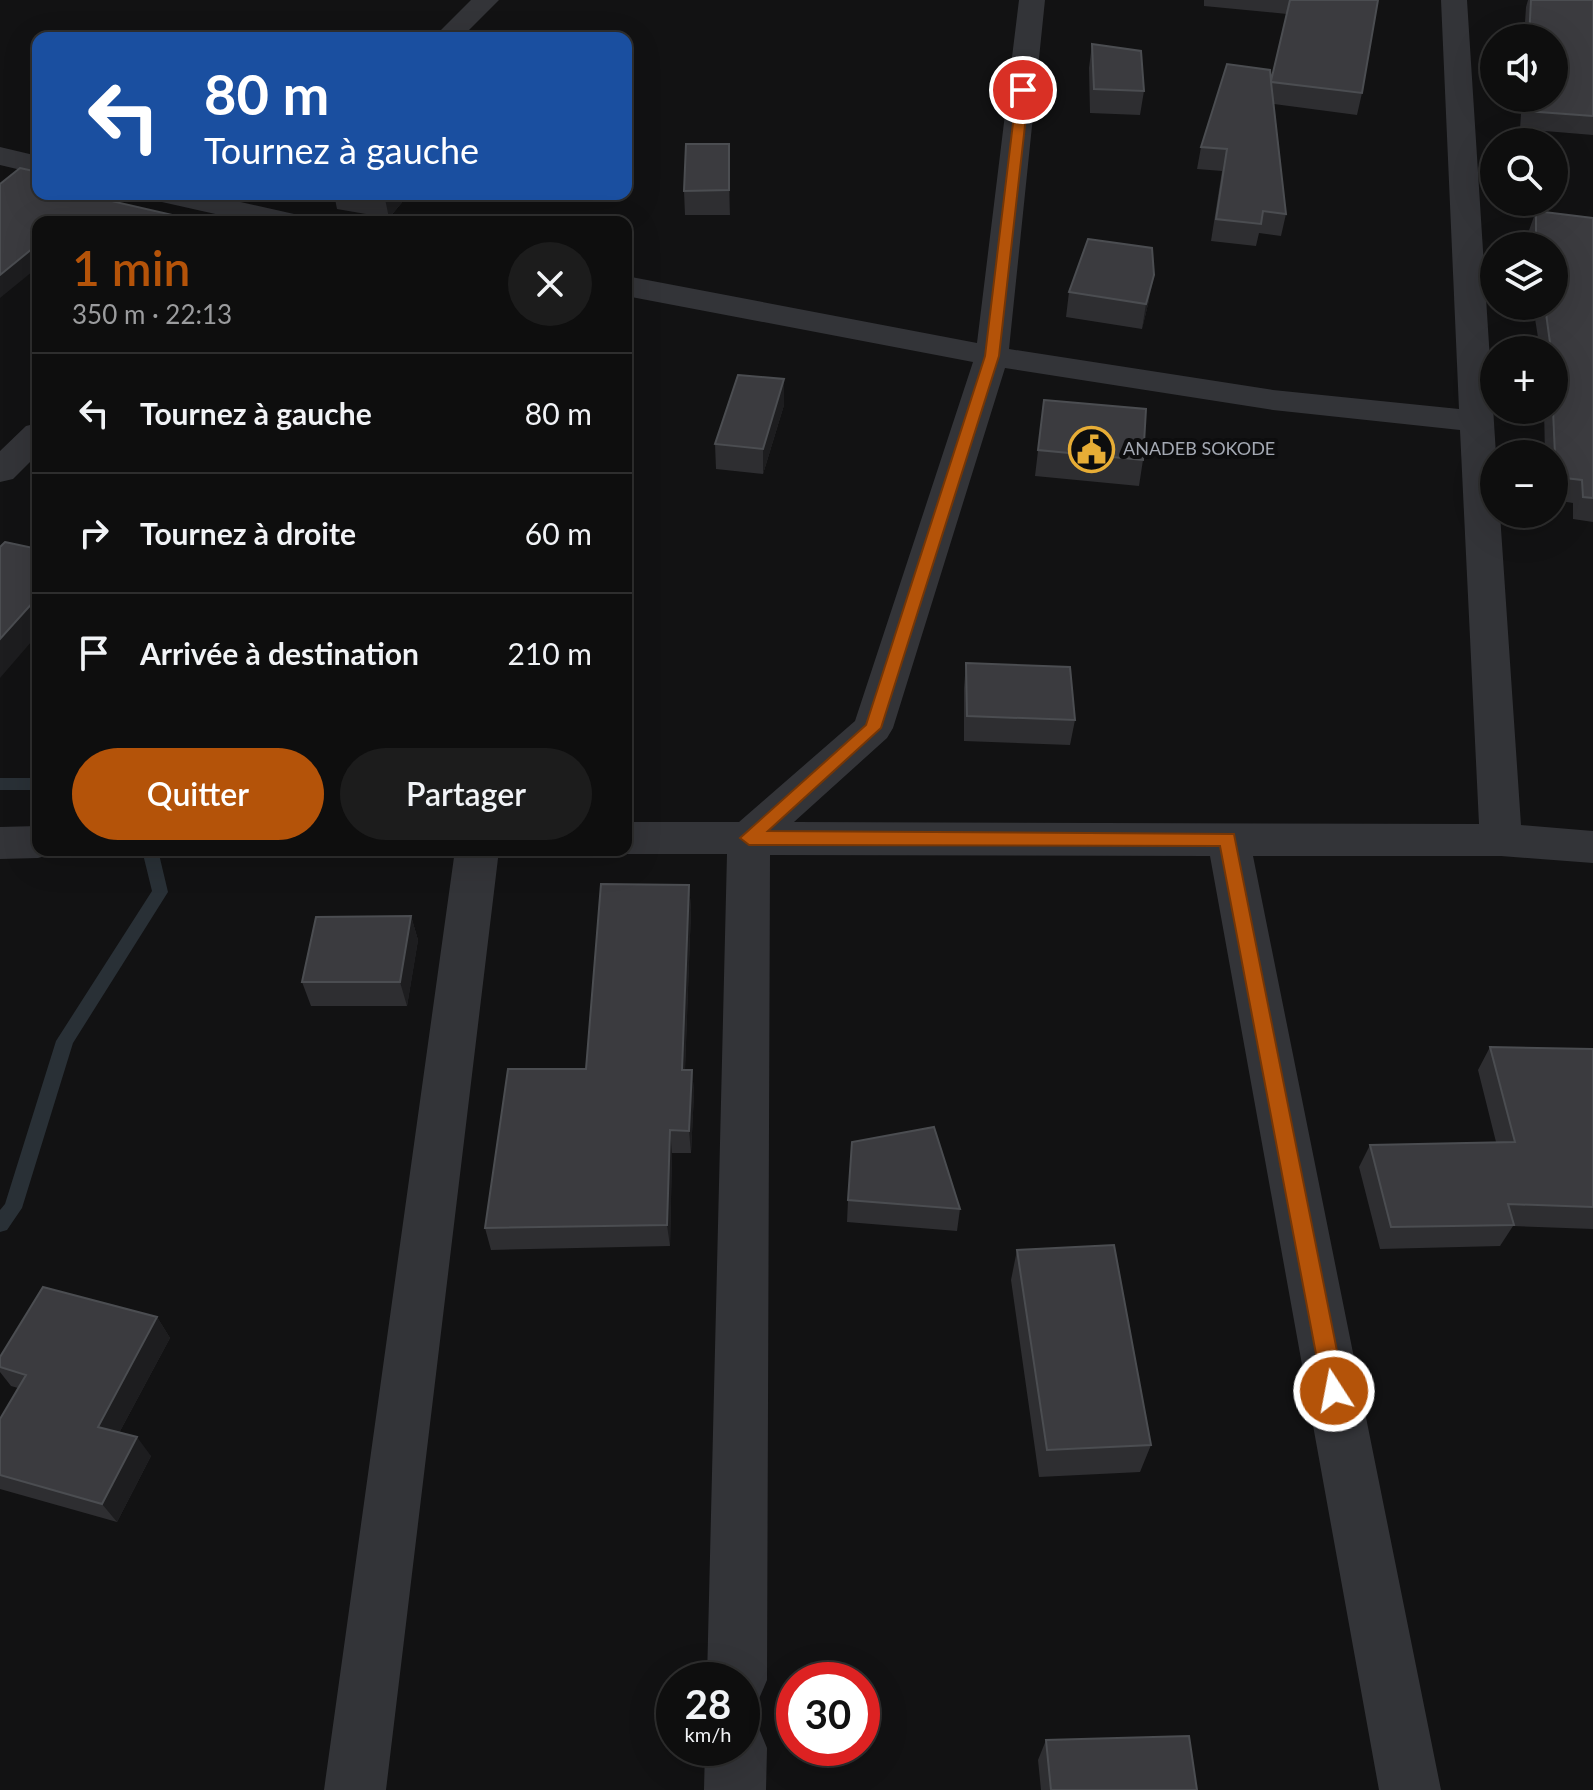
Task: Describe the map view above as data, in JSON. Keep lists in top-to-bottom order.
{
  "places": {
    "public building": ["ANADEB SOKODE"]
  },
  "page": {
    "map_buttons": ["+", "−"],
    "turn": ["80 m", "Tournez à gauche"],
    "heading": ["1 min", "350 m · 22:13"],
    "list": [
      {
        "name": "Tournez à gauche",
        "value": "80 m"
      },
      {
        "name": "Tournez à droite",
        "value": "60 m"
      },
      {
        "name": "Arrivée à destination",
        "value": "210 m"
      }
    ],
    "buttons": ["Quitter", "Partager"],
    "speed": "28 km/h",
    "limit": "30"
  }
}
